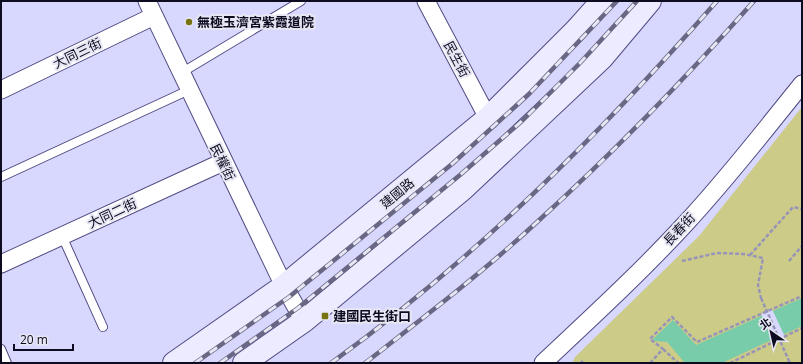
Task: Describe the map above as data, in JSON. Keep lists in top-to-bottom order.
{
  "streets": {
    "main road": ["建國路"],
    "street": [
      "大同三街",
      "民生街",
      "民權街",
      "大同二街",
      "長春街"
    ]
  },
  "crossings": [
    ["大同三街", "民權街"],
    ["民生街", "建國路"],
    ["民權街", "建國路"],
    ["民權街", "大同二街"]
  ],
  "places": {
    "other": ["無極玉濟宮紫霞道院"],
    "transit": ["建國民生街口"]
  },
  "scale_bar": "20 m",
  "north": "top left"
}
